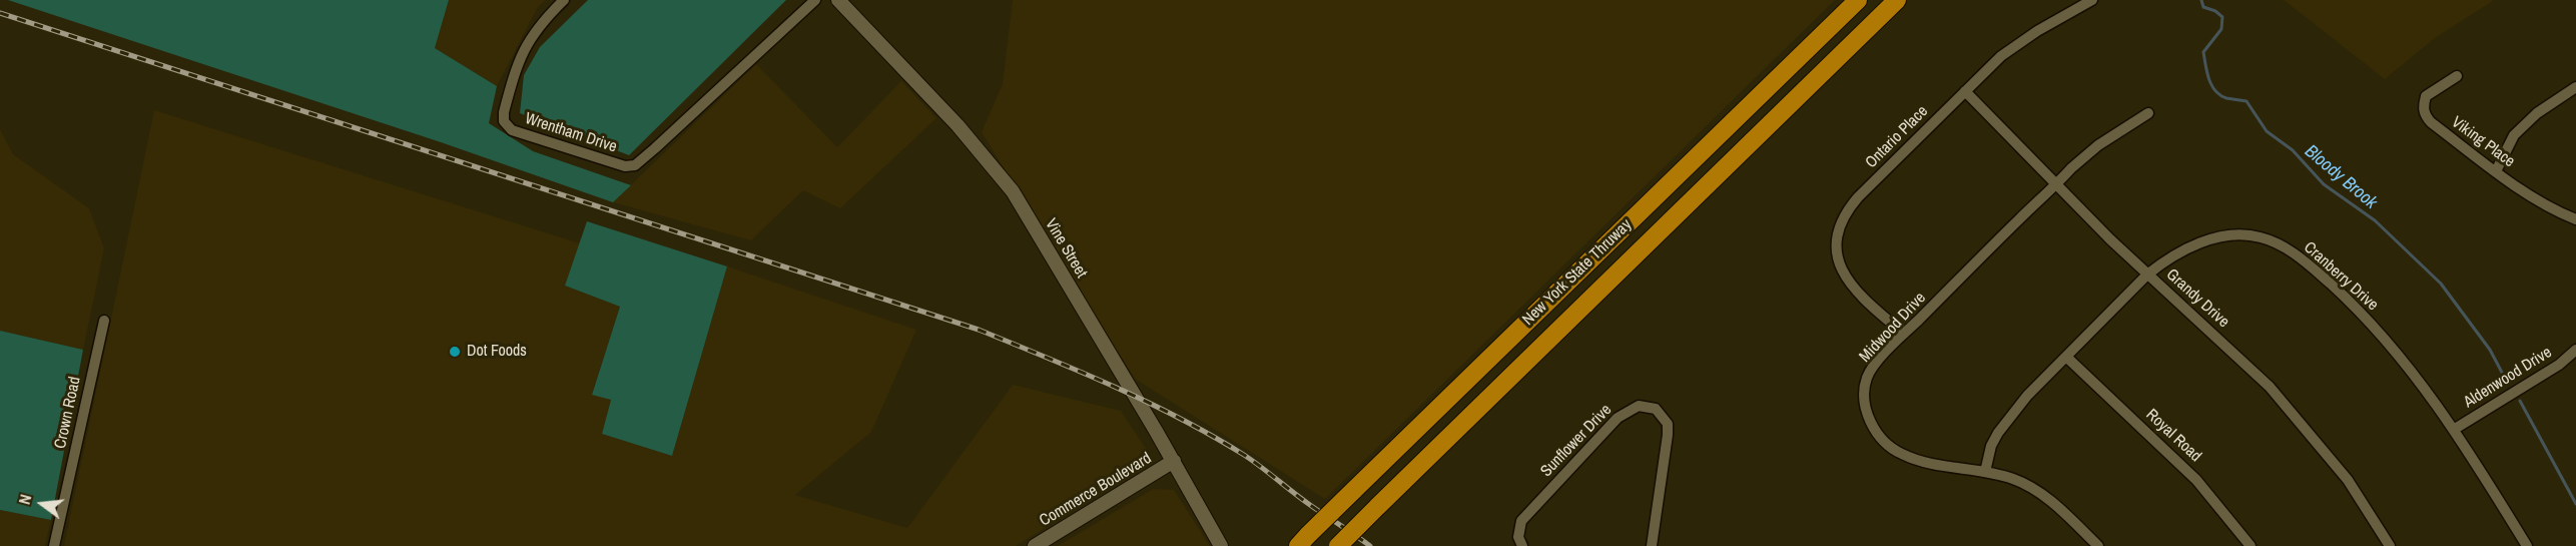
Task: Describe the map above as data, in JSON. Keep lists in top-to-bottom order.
{
  "streets": {
    "highway": ["New York State Thruway"],
    "street": [
      "Wrentham Drive",
      "Ontario Place",
      "Viking Place",
      "Vine Street",
      "Cranberry Drive",
      "Grandy Drive",
      "Midwood Drive",
      "Aldenwood Drive",
      "Crown Road",
      "Royal Road",
      "Sunflower Drive",
      "Commerce Boulevard"
    ]
  },
  "crossings": [
    ["Ontario Place", "Grandy Drive"],
    ["Ontario Place", "Midwood Drive"],
    ["Vine Street", "Commerce Boulevard"],
    ["Cranberry Drive", "Grandy Drive"],
    ["Cranberry Drive", "Midwood Drive"],
    ["Cranberry Drive", "Aldenwood Drive"],
    ["Cranberry Drive", "Royal Road"],
    ["Grandy Drive", "Midwood Drive"]
  ],
  "water": ["Bloody Brook"],
  "places": ["Dot Foods"],
  "north": "left"
}
